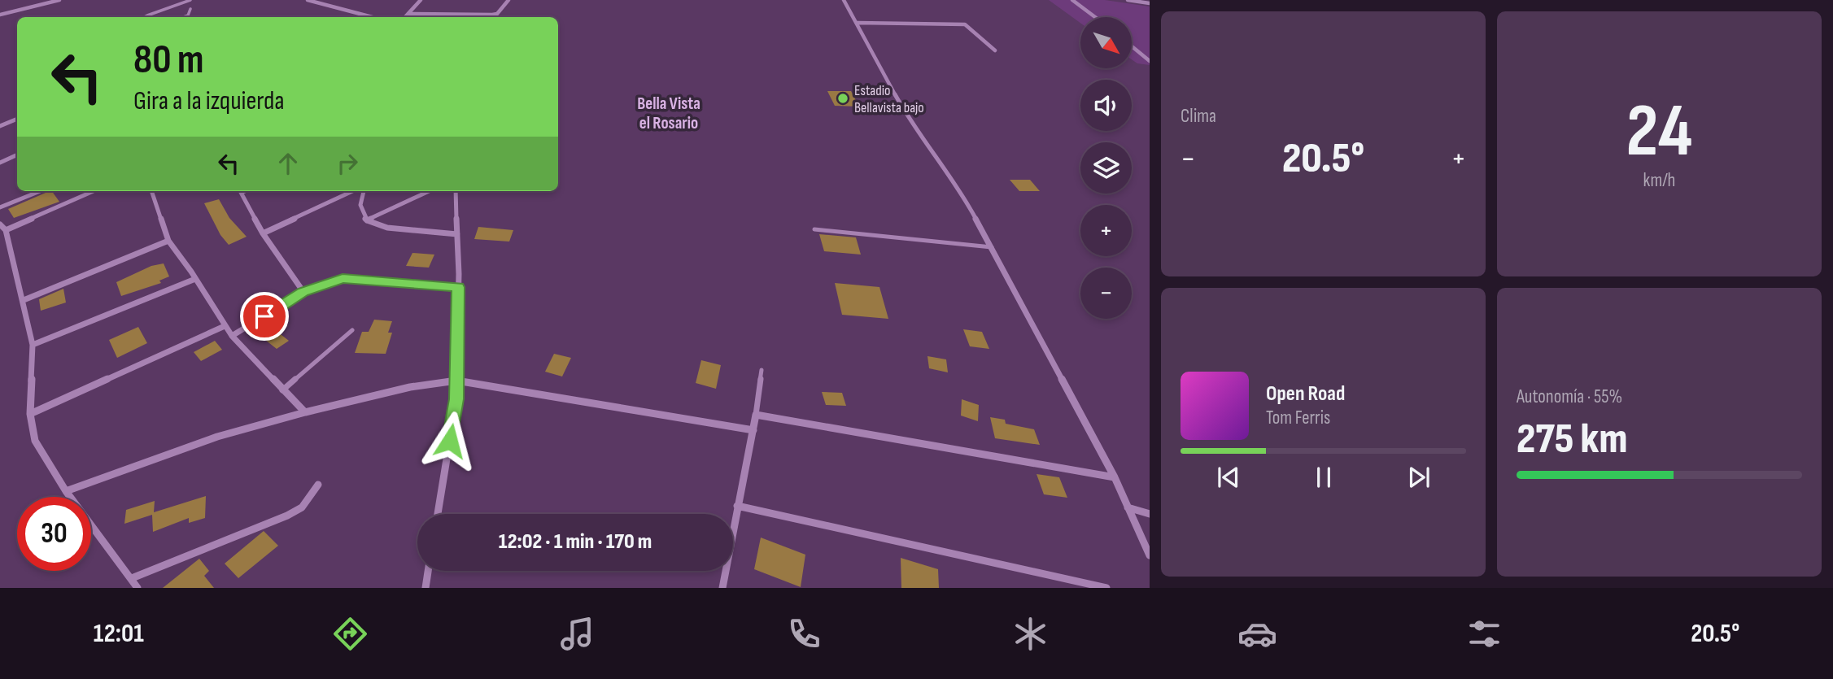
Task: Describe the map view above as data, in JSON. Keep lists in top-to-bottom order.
{
  "districts": ["Bella Vista el Rosario"],
  "places": ["Estadio Bellavista bajo"],
  "north": "bottom right",
  "page": {
    "tile": [
      "Clima",
      ["24", "km/h"],
      ["Autonomía · 55%", "275 km"]
    ],
    "map_buttons": ["+", "−"],
    "turn": ["80 m", "Gira a la izquierda"],
    "heat": ["−", "20.5°", "+"],
    "song": ["Open Road", "Tom Ferris"],
    "limit": "30",
    "trip": "12:02 · 1 min · 170 m",
    "tabs": ["12:01", "20.5°"]
  }
}
